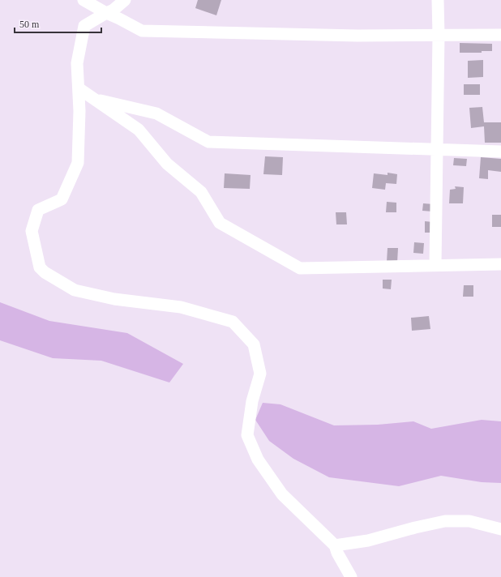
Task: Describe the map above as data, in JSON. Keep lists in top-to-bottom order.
{
  "scale_bar": "50 m"
}
